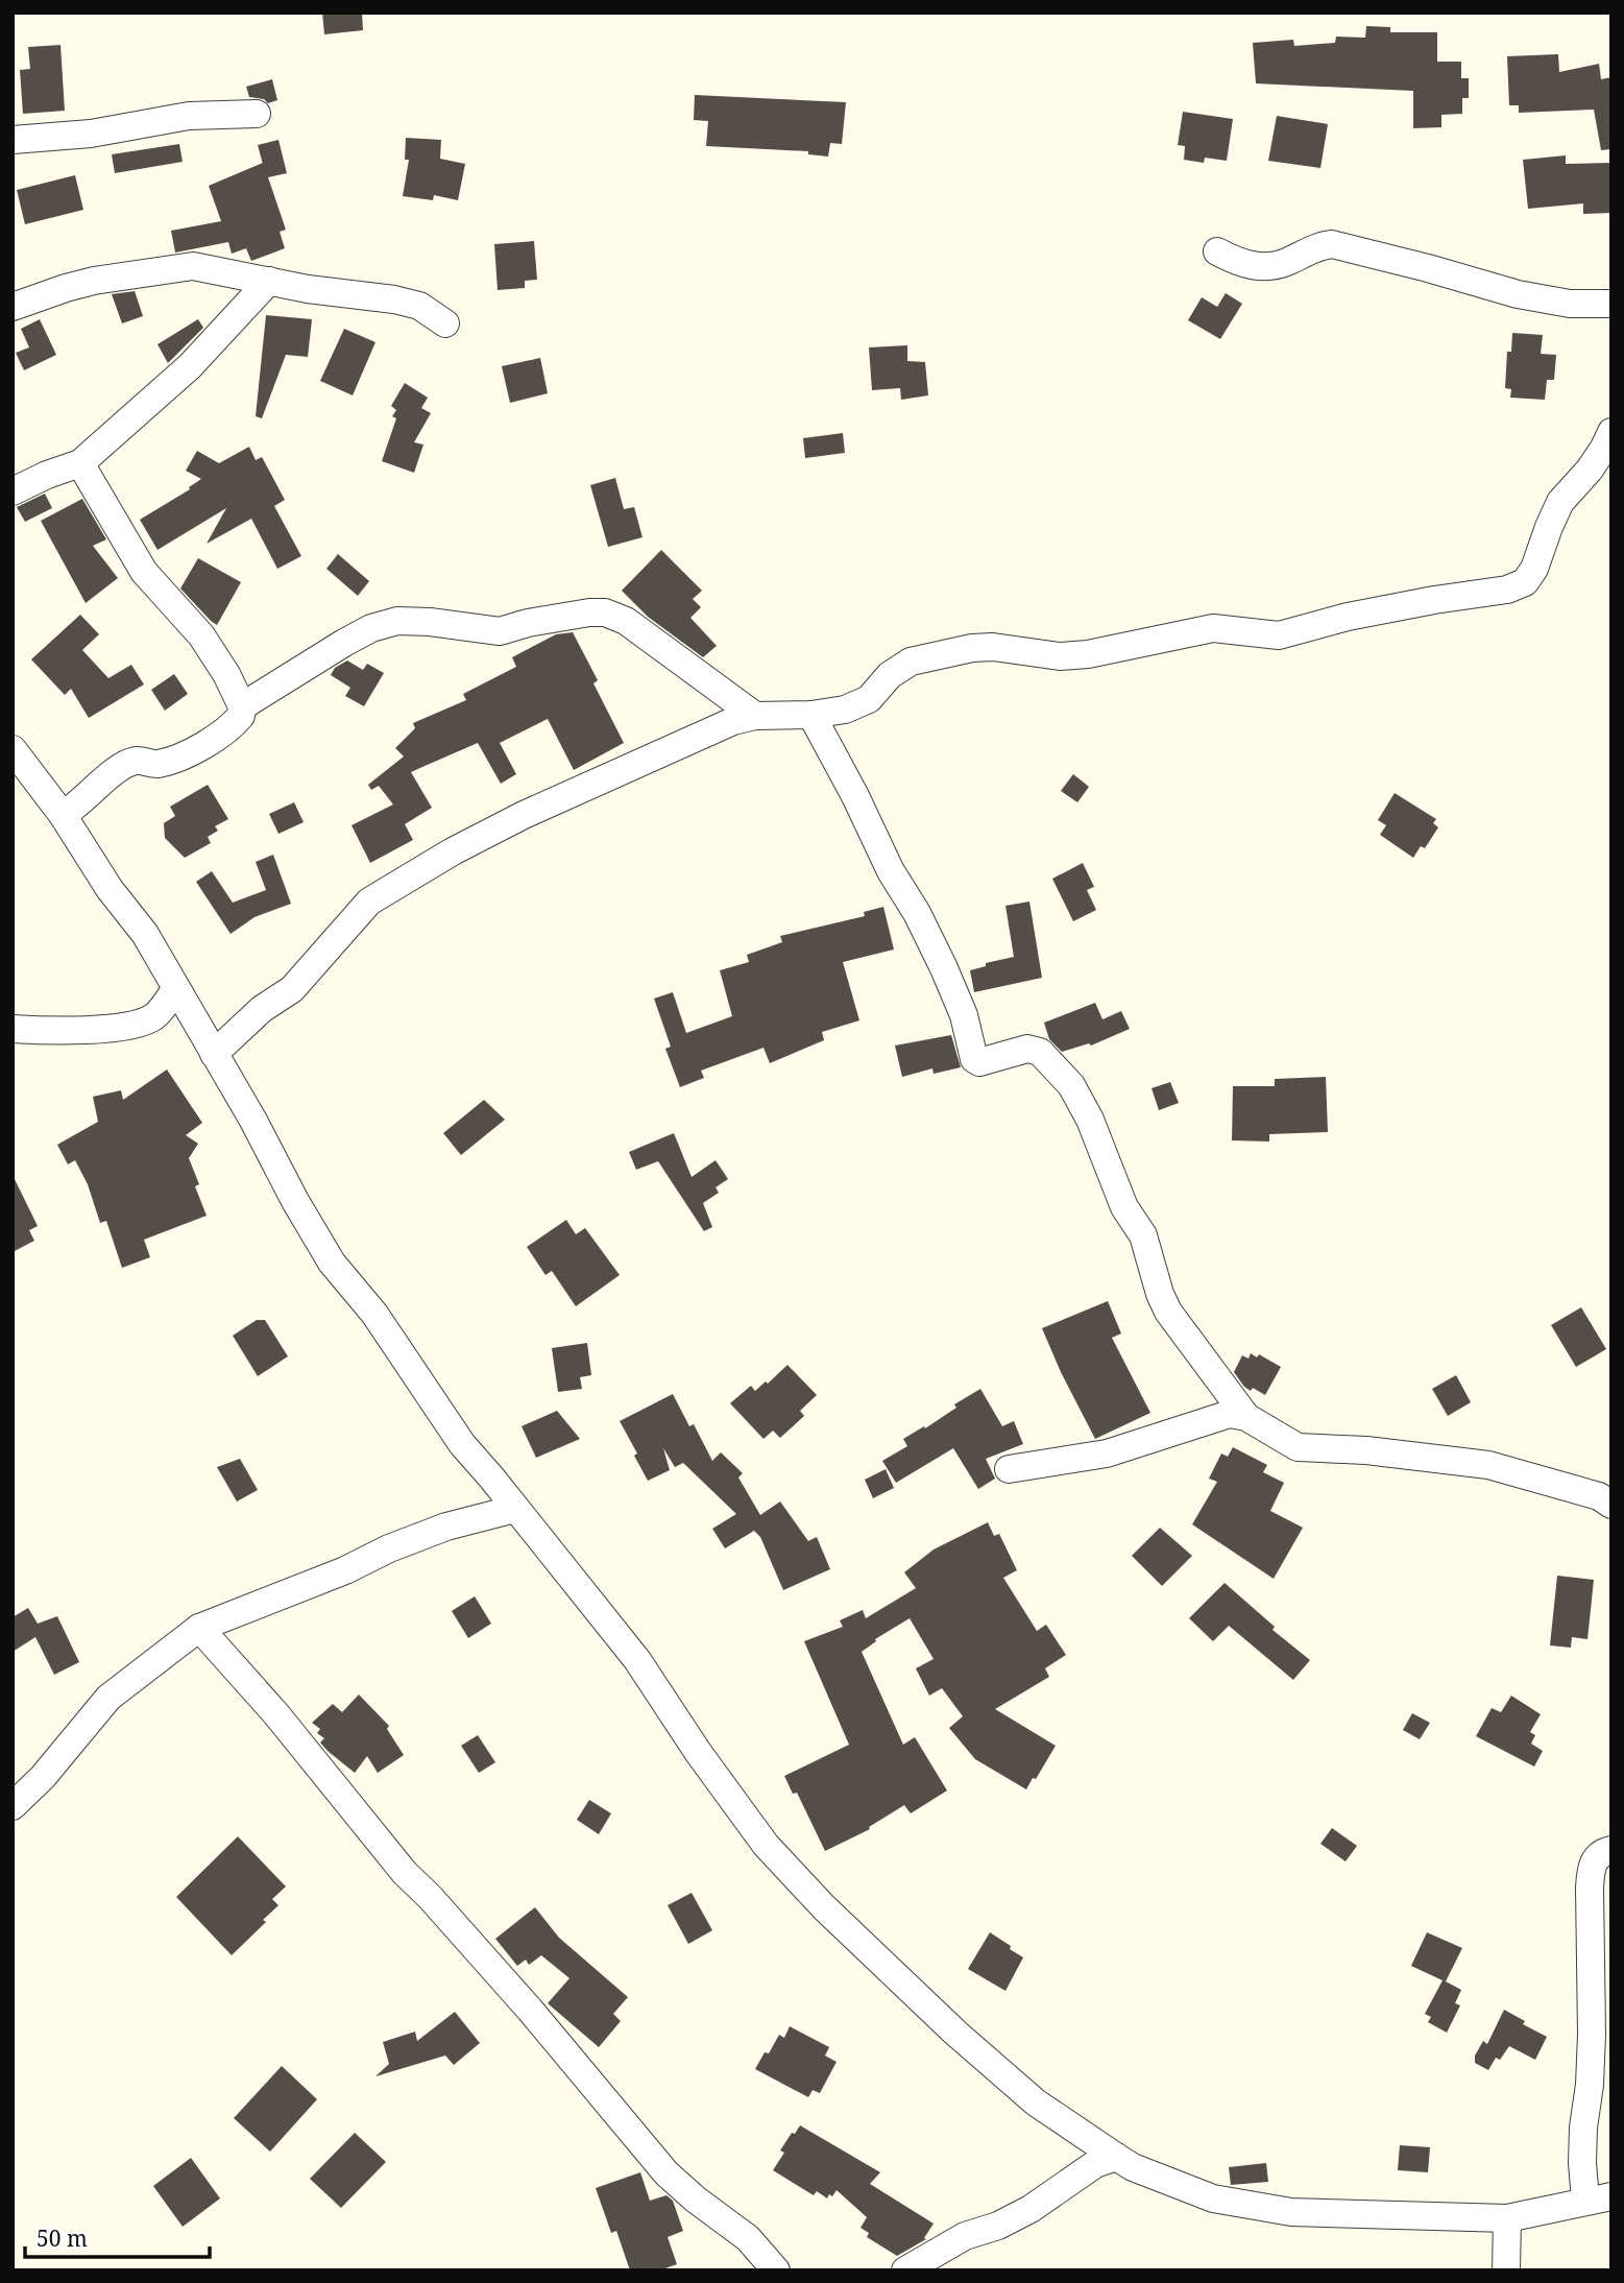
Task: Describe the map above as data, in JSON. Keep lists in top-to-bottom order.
{
  "scale_bar": "50 m"
}
